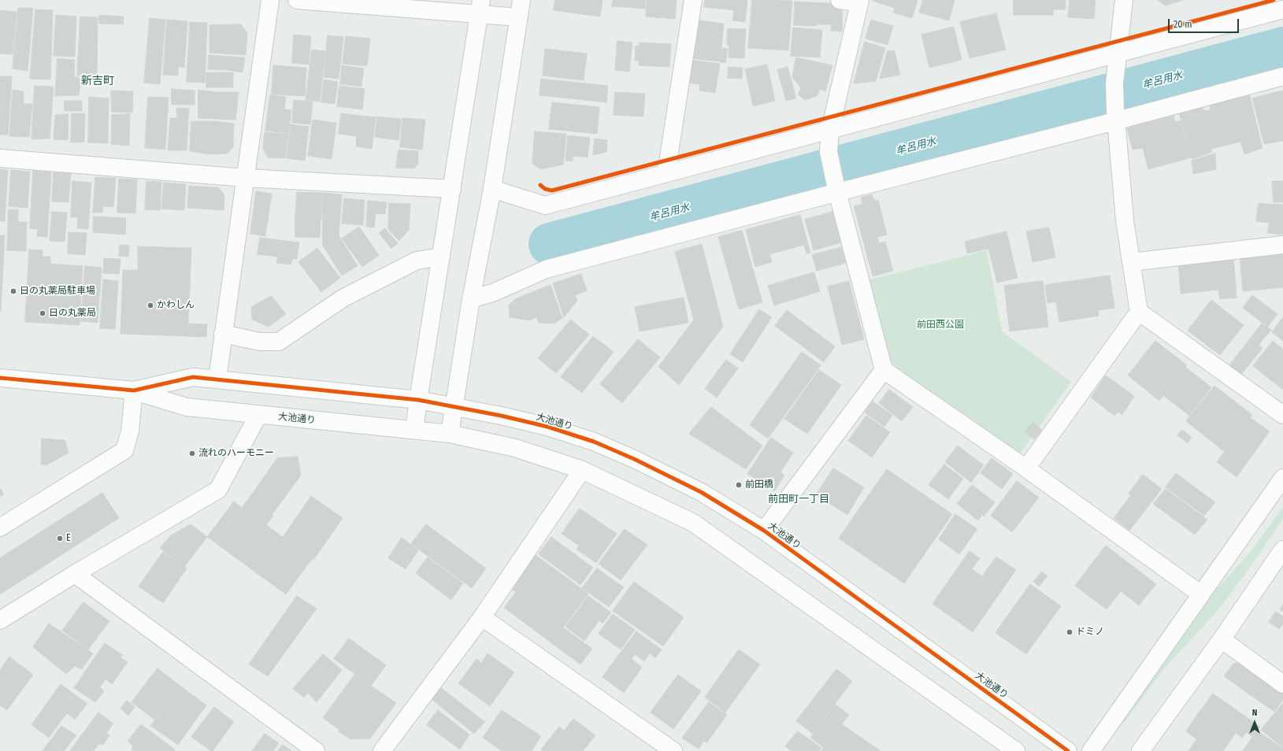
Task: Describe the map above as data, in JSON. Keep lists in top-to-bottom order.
{
  "streets": {
    "street": ["大池通り"]
  },
  "districts": ["新吉町", "前田町一丁目"],
  "water": ["牟呂用水"],
  "parks": ["前田西公園"],
  "places": [
    "日の丸薬局駐車場",
    "かわしん",
    "日の丸薬局",
    "流れのハーモニー",
    "前田橋",
    "E",
    "ドミノ"
  ],
  "scale_bar": "20 m",
  "north": "top"
}
